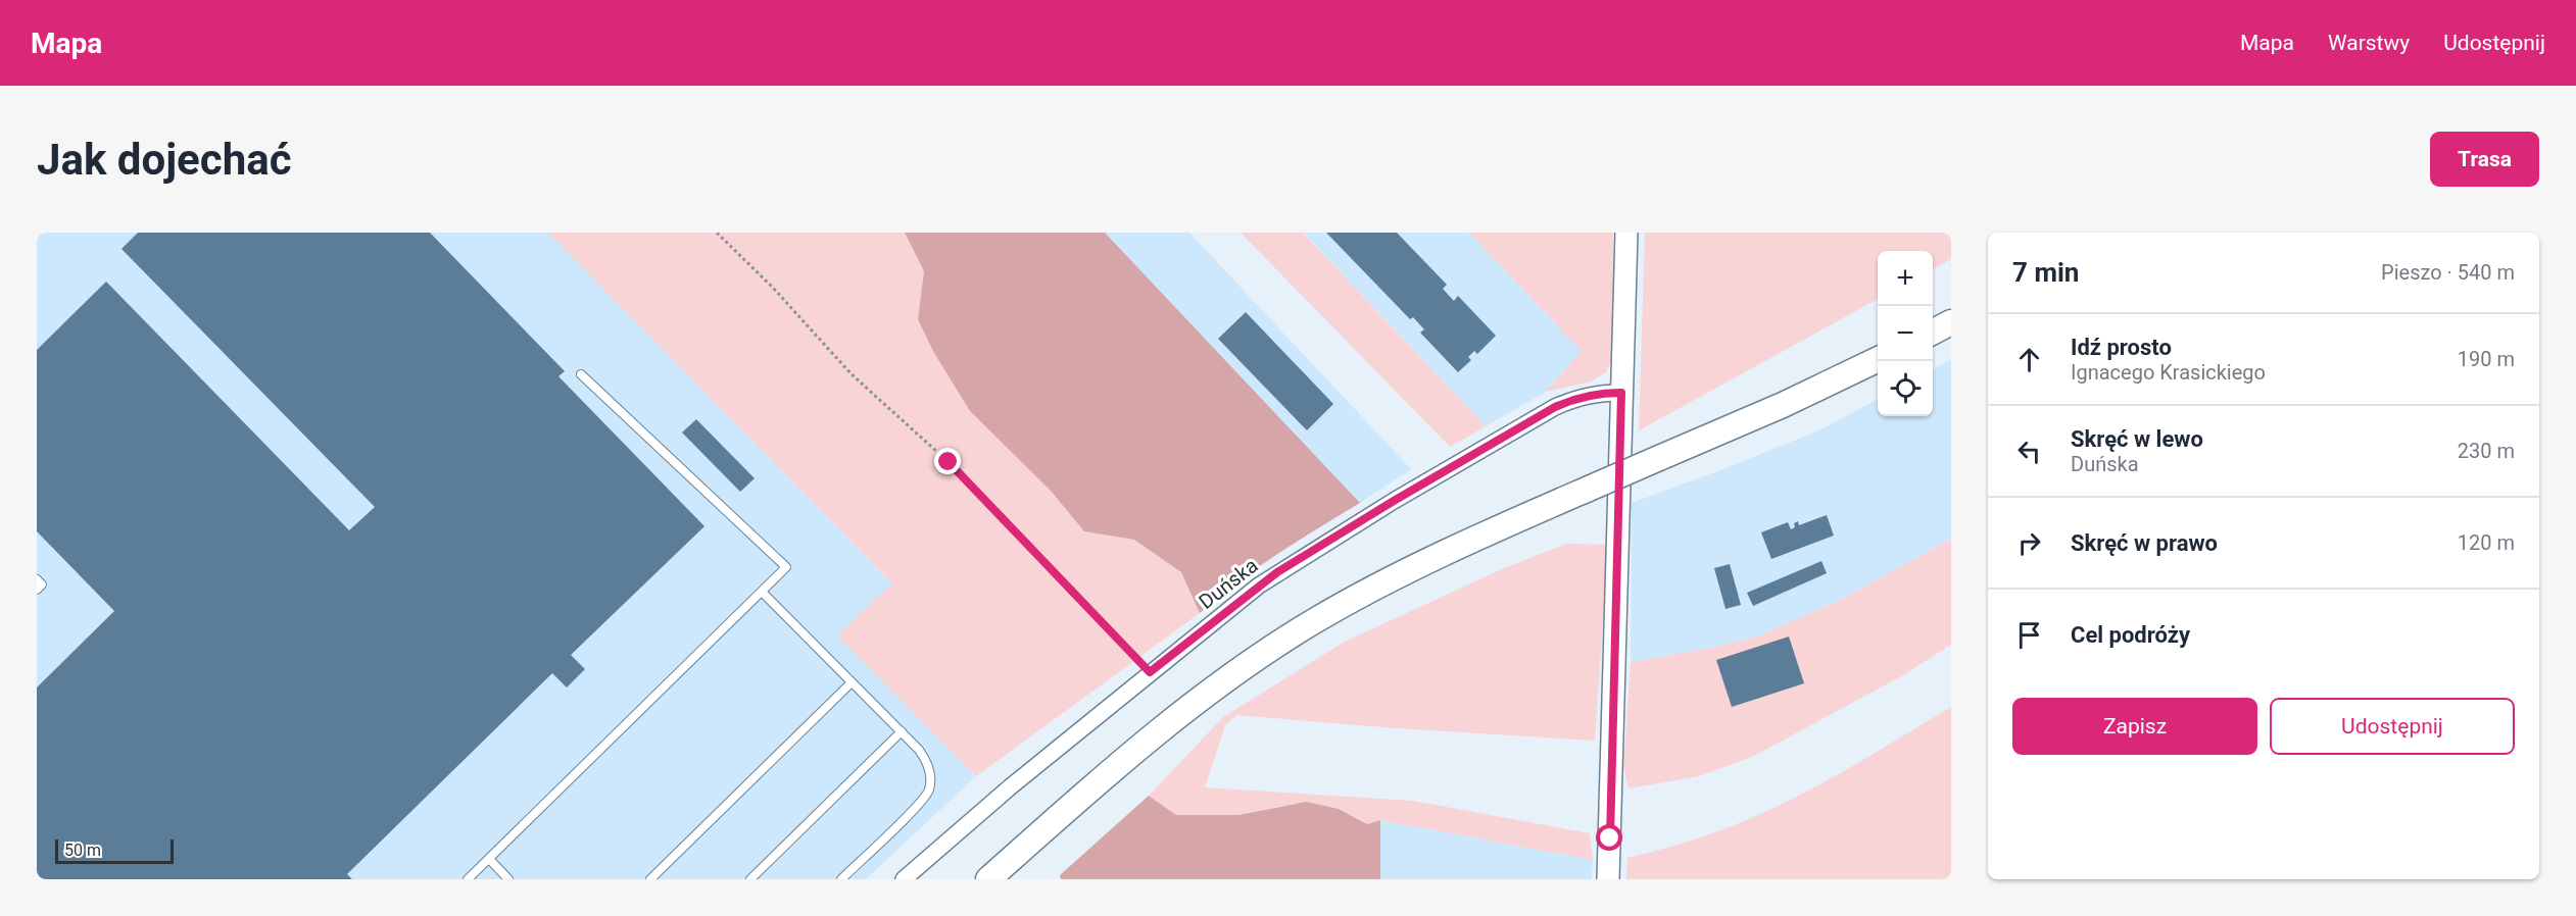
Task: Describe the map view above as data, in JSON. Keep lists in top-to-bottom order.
{
  "streets": {
    "street": ["Duńska"]
  },
  "scale_bar": "50 m",
  "page": {
    "header": "Mapa",
    "nav": ["Mapa", "Warstwy", "Udostępnij"],
    "buttons": [
      "Trasa",
      ["Zapisz", "Udostępnij"]
    ],
    "title": "Jak dojechać",
    "heading": ["7 min", "Pieszo · 540 m"],
    "map_buttons": ["+", "−"],
    "list": [
      ["Idź prosto", "Ignacego Krasickiego", "190 m"],
      ["Skręć w lewo", "Duńska", "230 m"],
      ["Skręć w prawo", "120 m"],
      "Cel podróży"
    ],
    "scale": "50 m"
  }
}
